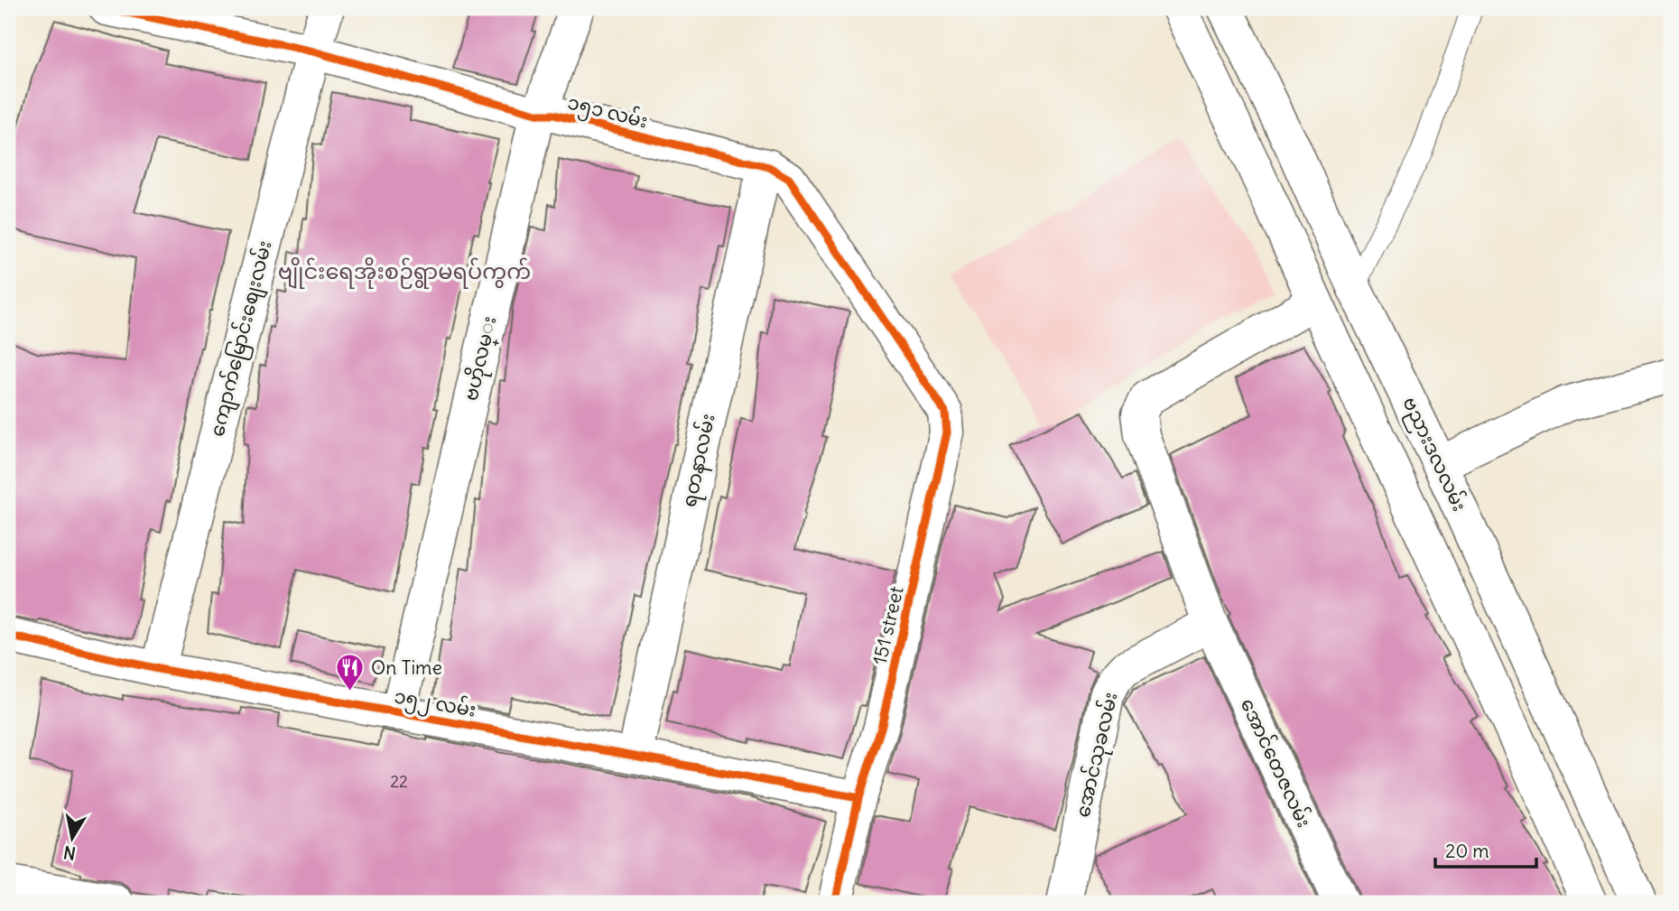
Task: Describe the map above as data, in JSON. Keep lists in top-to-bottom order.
{
  "streets": {
    "street": [
      "၁၅၁ လမ်း",
      "ကျောက်မြောင်းစျေးလမ်း",
      "ဗဟိုလမ္း",
      "ဗညားဒလလမ်း",
      "ရတနာလမ်း",
      "151 street",
      "၁၅၂ လမ်း",
      "အောင်သုခလမ်း",
      "အောင်တေဇလမ်း"
    ]
  },
  "crossings": [
    ["၁၅၁ လမ်း", "ကျောက်မြောင်းစျေးလမ်း"],
    ["၁၅၁ လမ်း", "ဗဟိုလမ္း"],
    ["၁၅၁ လမ်း", "ရတနာလမ်း"],
    ["၁၅၁ လမ်း", "151 street"],
    ["ကျောက်မြောင်းစျေးလမ်း", "၁၅၂ လမ်း"],
    ["ဗဟိုလမ္း", "၁၅၂ လမ်း"],
    ["ရတနာလမ်း", "၁၅၂ လမ်း"],
    ["151 street", "၁၅၂ လမ်း"],
    ["အောင်သုခလမ်း", "အောင်တေဇလမ်း"]
  ],
  "districts": ["ဗျိုင်းရေအိုးစဉ်ရွာမရပ်ကွက်"],
  "places": {
    "restaurant": ["On Time"]
  },
  "house_numbers": ["22"],
  "scale_bar": "20 m",
  "north": "bottom"
}
